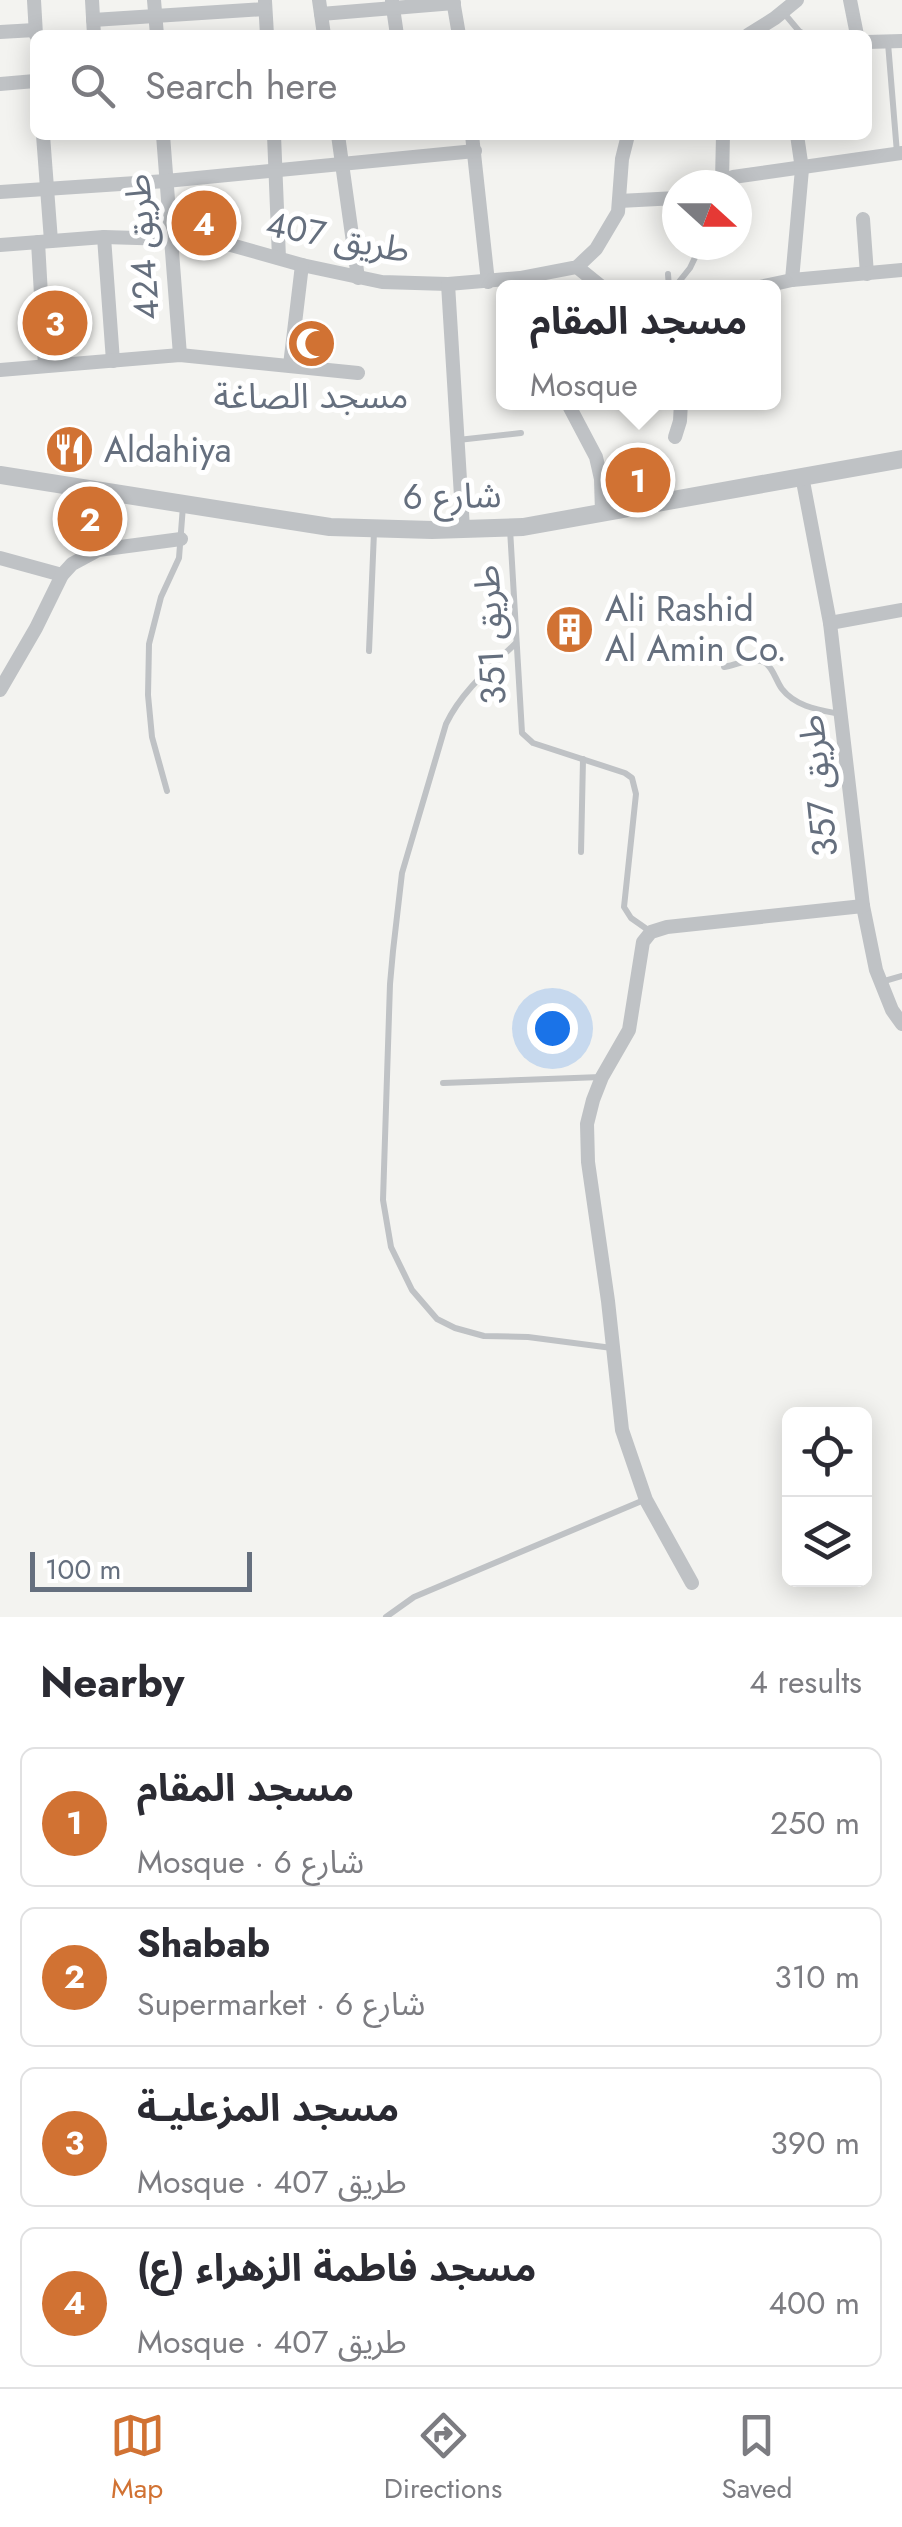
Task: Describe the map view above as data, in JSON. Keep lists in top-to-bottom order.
{
  "streets": {
    "street": [
      "طريق 407",
      "طريق 424",
      "شارع 6",
      "طريق 357"
    ],
    "lane": ["طريق 351"]
  },
  "crossings": [
    ["طريق 407", "طريق 424"],
    ["طريق 407", "شارع 6"],
    ["شارع 6", "طريق 351"],
    ["شارع 6", "طريق 357"]
  ],
  "places": {
    "mosque": ["مسجد الصاغة"],
    "restaurant": ["Aldahiya"],
    "building": ["Ali Rashid Al Amin Co."]
  },
  "scale_bar": "100 m",
  "north": "right",
  "page": {
    "search": "Search here",
    "pins": [
      "4",
      "3",
      "1",
      "2"
    ],
    "popup": ["مسجد المقام", "Mosque"],
    "scale": "100 m",
    "heading": ["Nearby", "4 results"],
    "list": [
      {
        "mark": "1",
        "name": "مسجد المقام",
        "note": "Mosque · شارع 6",
        "value": "250 m"
      },
      {
        "mark": "2",
        "name": "Shabab",
        "note": "Supermarket · شارع 6",
        "value": "310 m"
      },
      {
        "mark": "3",
        "name": "مسجد المزعليـة",
        "note": "Mosque · طريق 407",
        "value": "390 m"
      },
      {
        "mark": "4",
        "name": "مسجد فاطمة الزهراء (ع)",
        "note": "Mosque · طريق 407",
        "value": "400 m"
      }
    ],
    "nav": ["Map", "Directions", "Saved"]
  }
}
